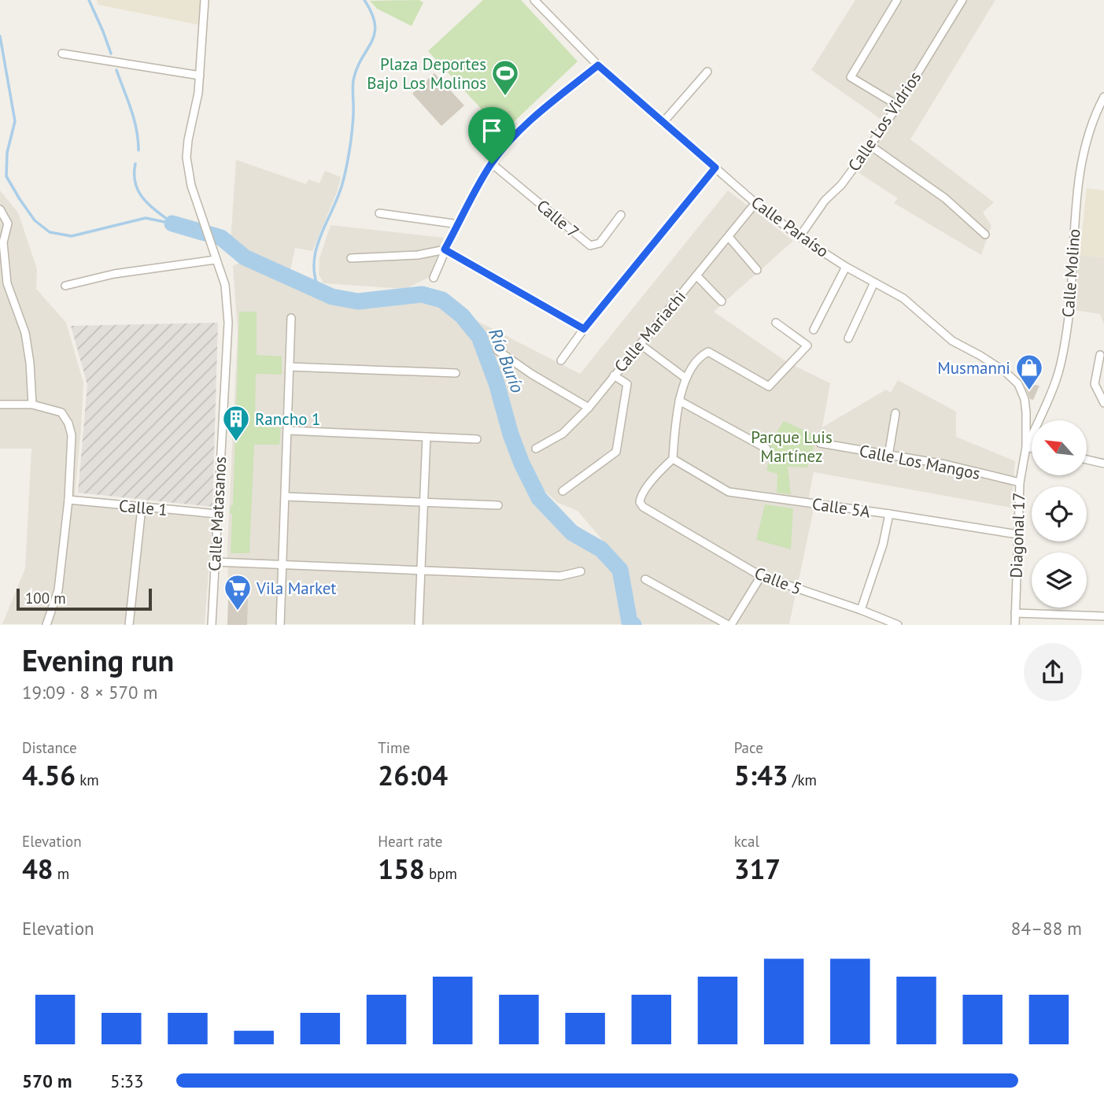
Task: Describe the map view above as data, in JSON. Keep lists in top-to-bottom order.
{
  "streets": {
    "street": [
      "Calle Los Vidrios",
      "Calle 7",
      "Calle Paraíso",
      "Calle Molino",
      "Calle Mariachi",
      "Calle Los Mangos",
      "Calle 1",
      "Calle 5A",
      "Calle Matasanos",
      "Diagonal 17",
      "Calle 5"
    ]
  },
  "crossings": [
    ["Calle Los Vidrios", "Calle Paraíso"],
    ["Calle Paraíso", "Calle Molino"],
    ["Calle Paraíso", "Calle Mariachi"],
    ["Calle Paraíso", "Diagonal 17"],
    ["Calle Molino", "Diagonal 17"],
    ["Calle Los Mangos", "Diagonal 17"],
    ["Calle 1", "Calle Matasanos"],
    ["Calle 5A", "Diagonal 17"],
    ["Calle 5A", "Calle 5"]
  ],
  "water": ["Río Burío"],
  "parks": ["Parque Luis Martínez"],
  "places": {
    "sports": ["Plaza Deportes Bajo Los Molinos"],
    "shop": ["Musmanni"],
    "building": ["Rancho 1"],
    "supermarket": ["Vila Market"]
  },
  "scale_bar": "100 m",
  "north": "top left",
  "page": {
    "scale": "100 m",
    "heading": ["Evening run", "19:09 · 8 × 570 m"],
    "stats": [
      ["Distance", "4.56 km"],
      ["Time", "26:04"],
      ["Pace", "5:43 /km"],
      ["Elevation", "48 m"],
      ["Heart rate", "158 bpm"],
      ["kcal", "317"]
    ],
    "chart": ["Elevation", "84–88 m"],
    "list": [
      {
        "name": "570 m",
        "note": "5:33"
      }
    ]
  }
}
